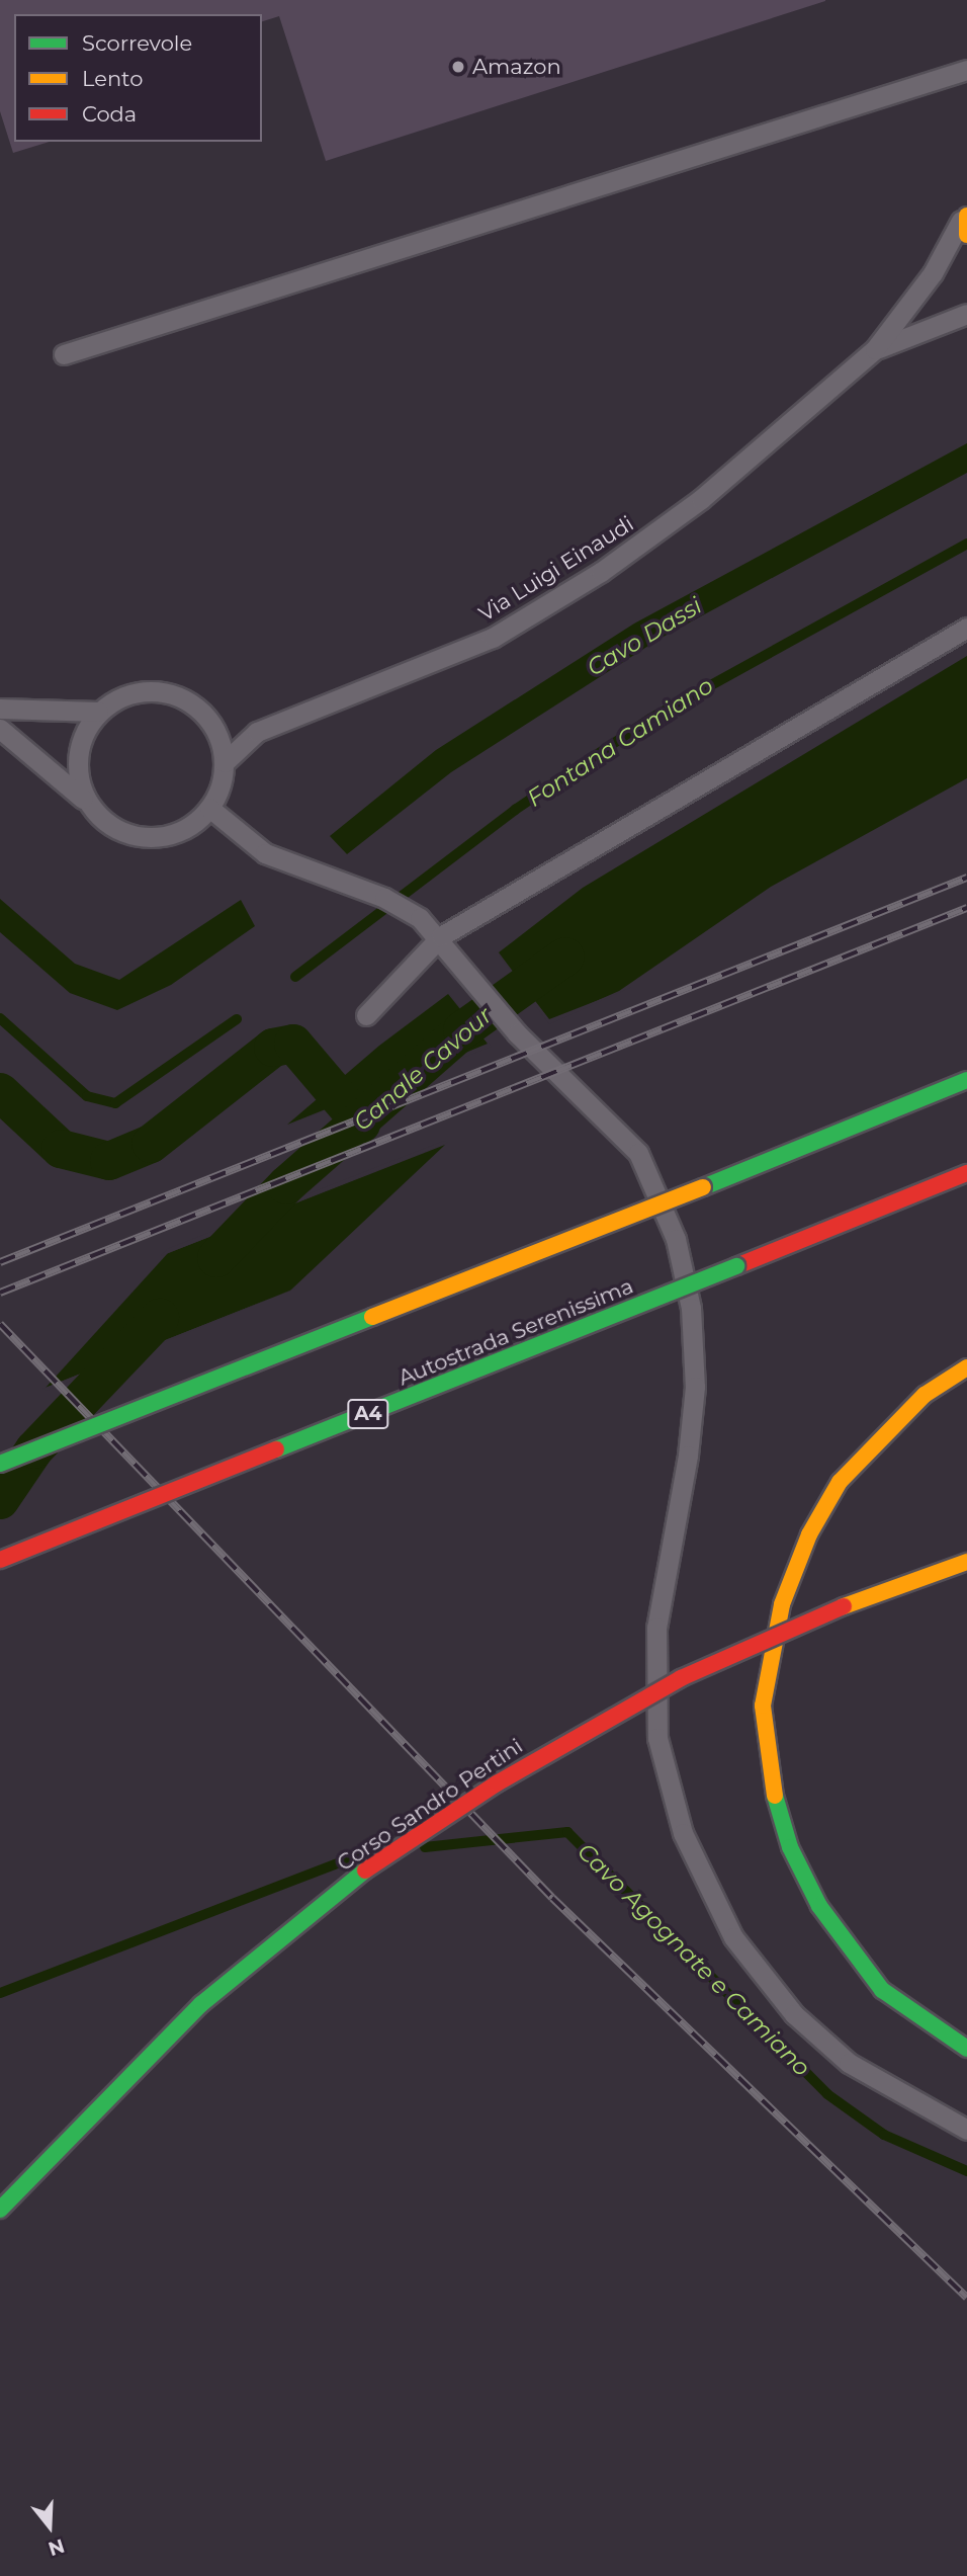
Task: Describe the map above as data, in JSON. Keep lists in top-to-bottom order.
{
  "streets": {
    "main road": ["Autostrada Serenissima", "A4", "Corso Sandro Pertini"],
    "lane": ["Via Luigi Einaudi"]
  },
  "water": [
    "Cavo Dassi",
    "Fontana Camiano",
    "Canale Cavour",
    "Cavo Agognate e Camiano"
  ],
  "places": ["Amazon"],
  "legend": ["Scorrevole", "Lento", "Coda"],
  "north": "bottom"
}
